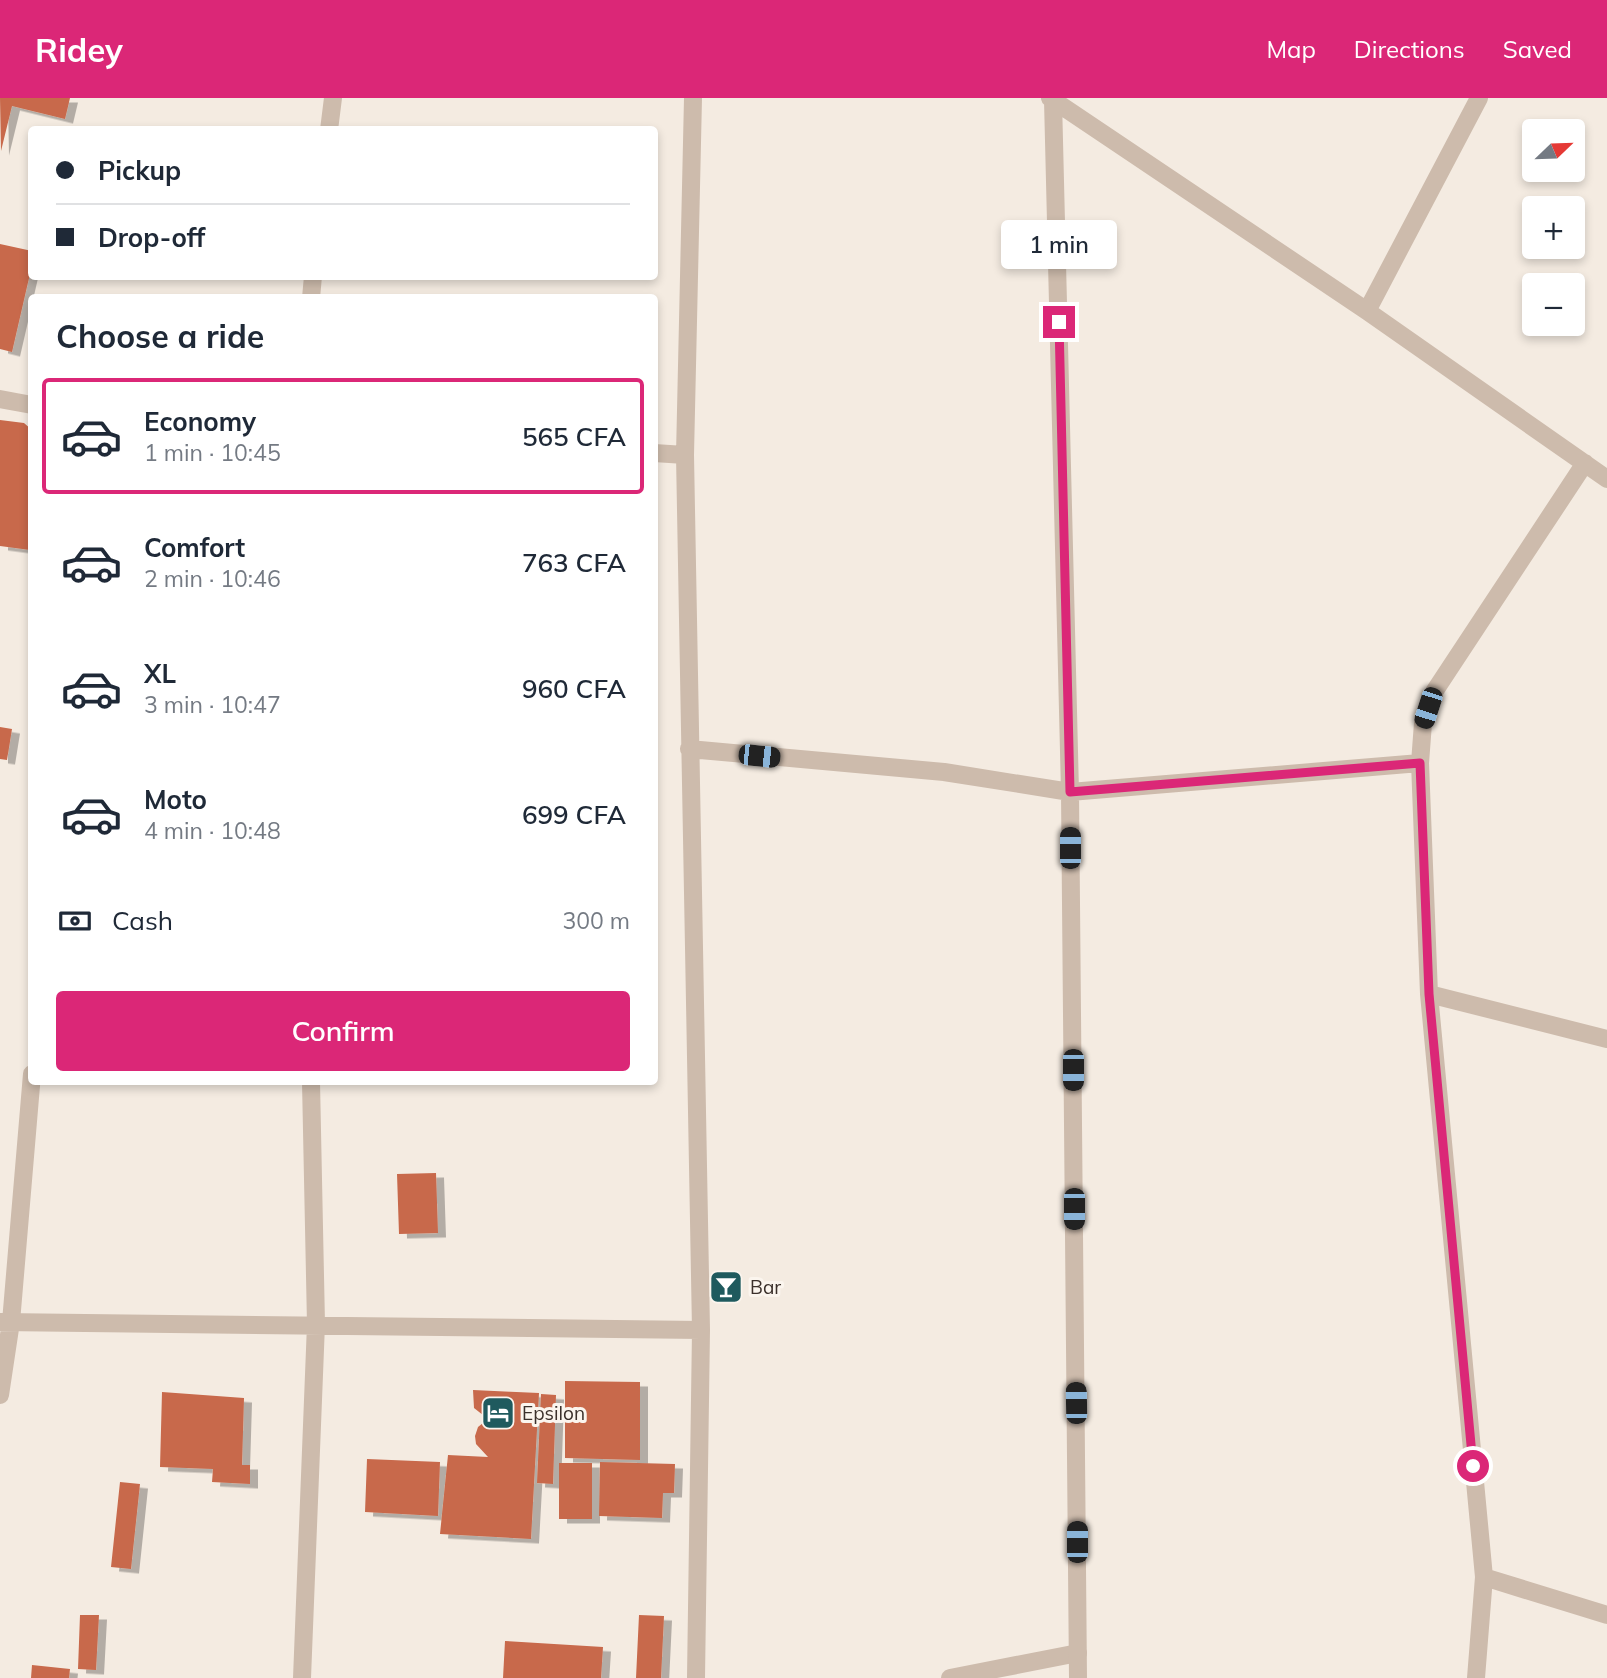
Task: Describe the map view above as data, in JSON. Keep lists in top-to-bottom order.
{
  "places": {
    "bar": ["Bar"],
    "hotel": ["Epsilon"]
  },
  "north": "top right",
  "page": {
    "header": "Ridey",
    "nav": ["Map", "Directions", "Saved"],
    "map_buttons": ["+", "−"],
    "banner": ["Pickup", "Drop-off"],
    "bubble": "1 min",
    "heading": "Choose a ride",
    "list": [
      {
        "name": "Economy",
        "note": "1 min · 10:45",
        "value": "565 CFA"
      },
      {
        "name": "Comfort",
        "note": "2 min · 10:46",
        "value": "763 CFA"
      },
      {
        "name": "XL",
        "note": "3 min · 10:47",
        "value": "960 CFA"
      },
      {
        "name": "Moto",
        "note": "4 min · 10:48",
        "value": "699 CFA"
      }
    ],
    "pay": ["Cash", "300 m"],
    "buttons": "Confirm"
  }
}
